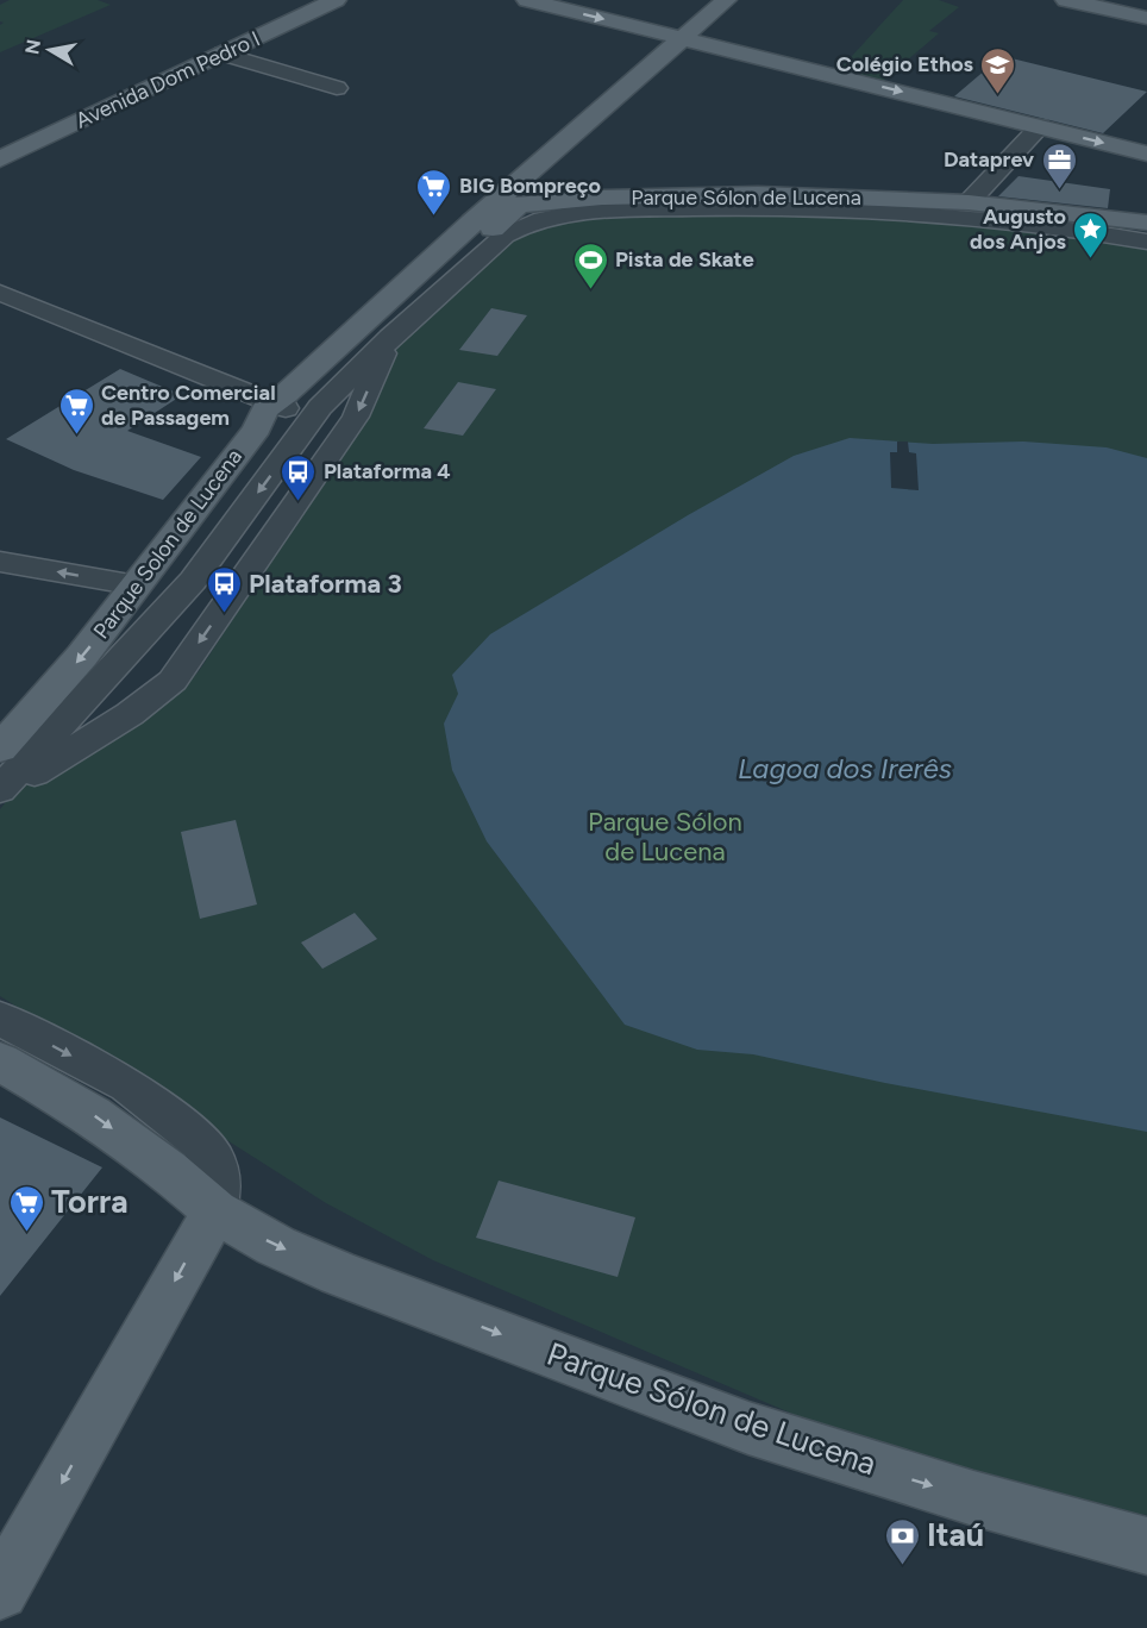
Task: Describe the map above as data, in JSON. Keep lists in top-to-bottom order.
{
  "streets": {
    "main road": ["Avenida Dom Pedro I", "Parque Sólon de Lucena", "Parque Solon de Lucena"]
  },
  "crossings": [
    ["Parque Sólon de Lucena", "Parque Solon de Lucena"]
  ],
  "one_way": ["Parque Sólon de Lucena"],
  "water": ["Lagoa dos Irerês"],
  "parks": ["Parque Sólon de Lucena"],
  "places": {
    "school or university": ["Colégio Ethos"],
    "office": ["Dataprev"],
    "supermarket": ["BIG Bompreço", "Centro Comercial de Passagem", "Torra"],
    "place": ["Augusto dos Anjos"],
    "sports": ["Pista de Skate"],
    "bus stop": ["Plataforma 4", "Plataforma 3"],
    "bank": ["Itaú"]
  },
  "north": "left"
}
